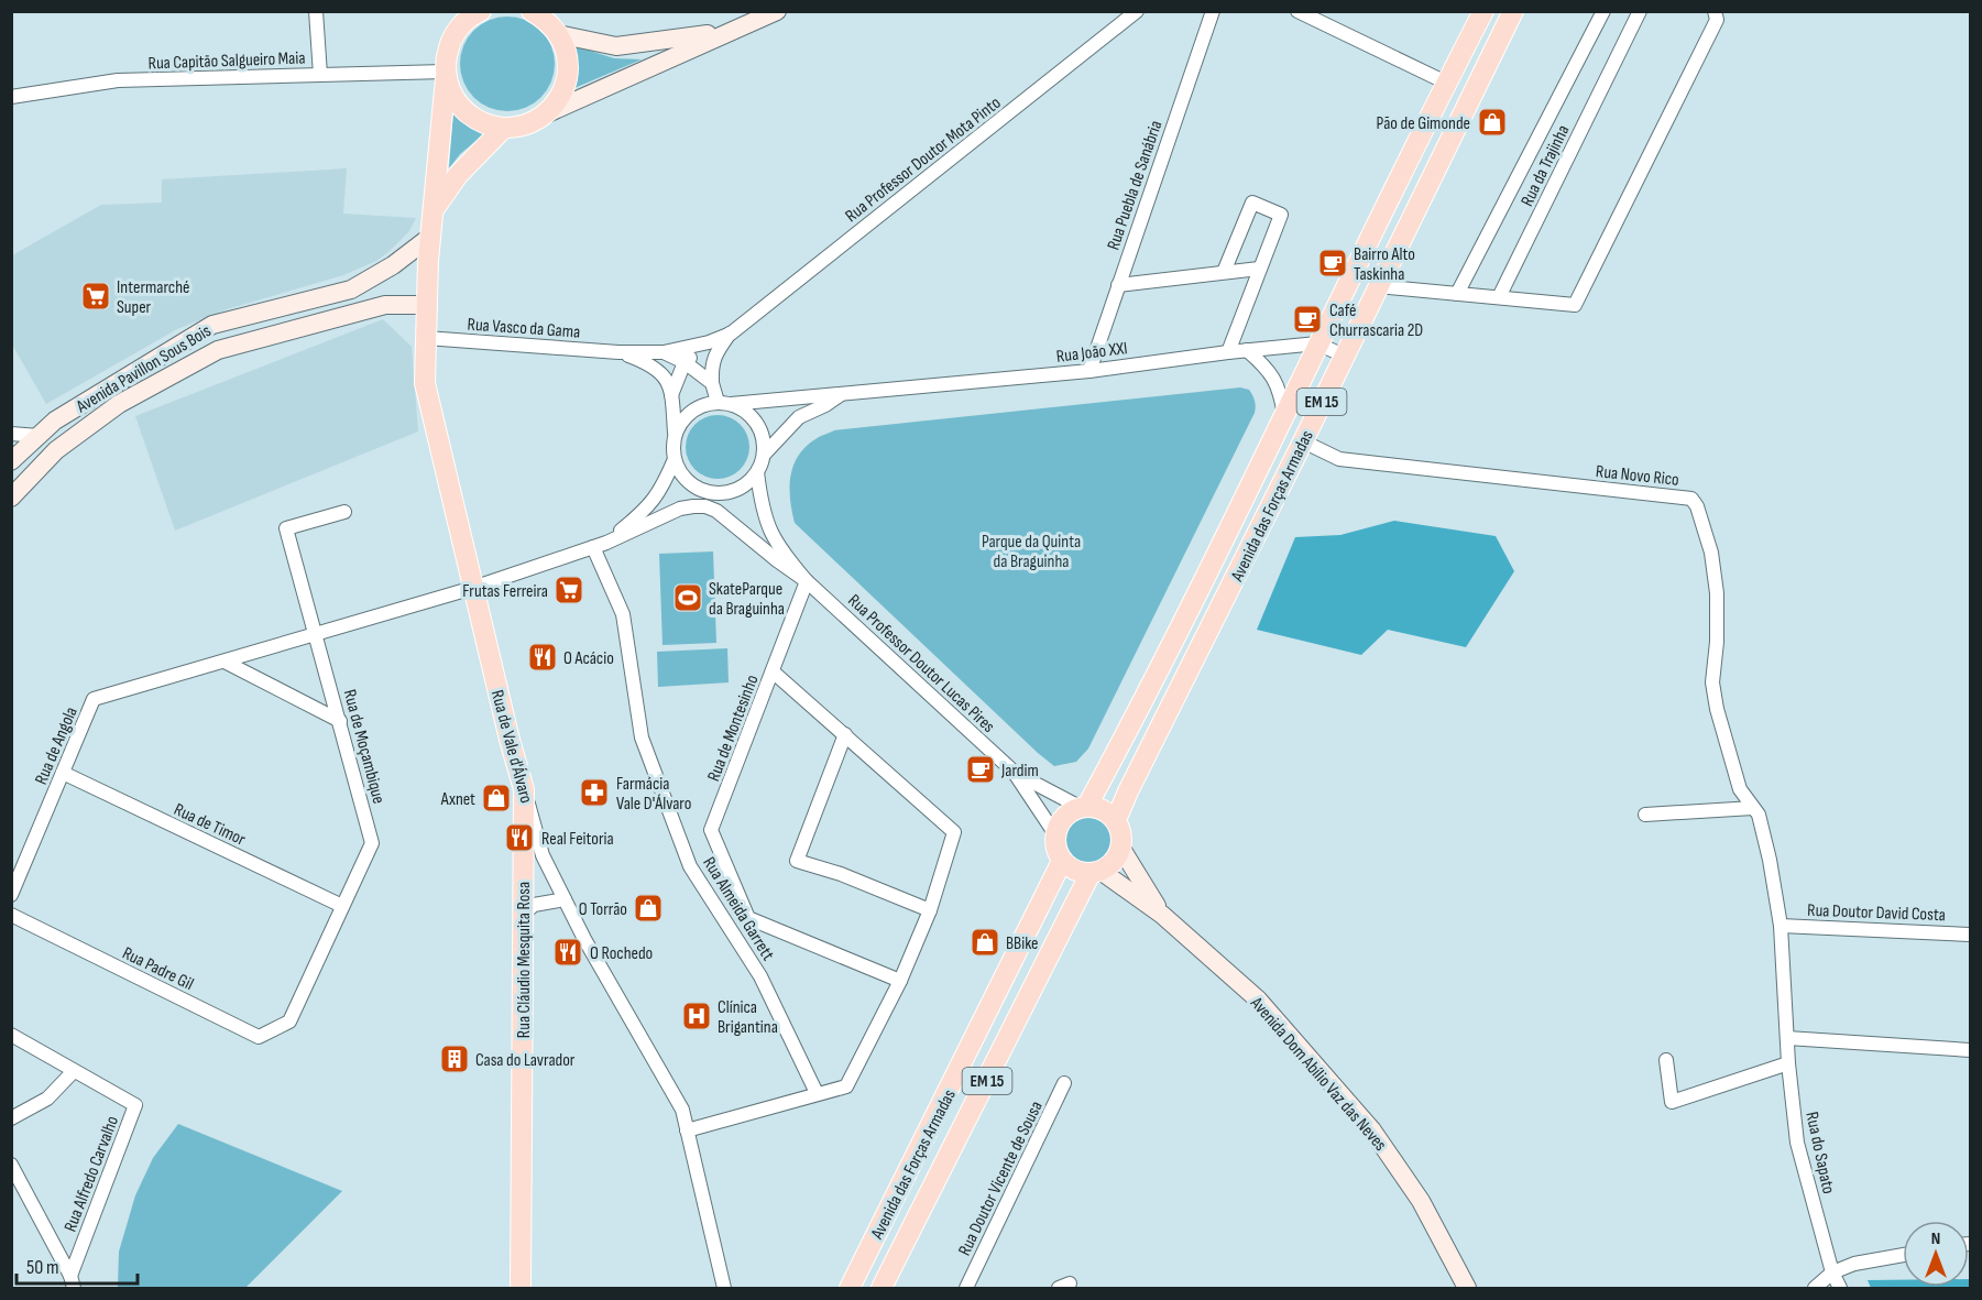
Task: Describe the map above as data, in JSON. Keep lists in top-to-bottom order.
{
  "streets": {
    "main road": [
      "EM 15",
      "Avenida das Forças Armadas",
      "Rua de Vale d'Álvaro",
      "Rua Cláudio Mesquita Rosa"
    ],
    "street": [
      "Rua Capitão Salgueiro Maia",
      "Rua Professor Doutor Mota Pinto",
      "Rua da Trajinha",
      "Rua Puebla de Sanábria",
      "Rua Vasco da Gama",
      "Rua João XXI",
      "Avenida Pavillon Sous Bois",
      "Rua Novo Rico",
      "Rua Professor Doutor Lucas Pires",
      "Rua de Montesinho",
      "Rua de Angola",
      "Rua de Moçambique",
      "Rua de Timor",
      "Rua Almeida Garrett",
      "Rua Doutor David Costa",
      "Rua Padre Gil",
      "Avenida Dom Abílio Vaz das Neves",
      "Rua do Sapato",
      "Rua Alfredo Carvalho",
      "Rua Doutor Vicente de Sousa"
    ]
  },
  "crossings": [
    ["Rua Capitão Salgueiro Maia", "Rua de Vale d'Álvaro"],
    ["Rua Professor Doutor Mota Pinto", "Rua Vasco da Gama"],
    ["Rua Puebla de Sanábria", "Rua João XXI"],
    ["Rua Vasco da Gama", "Rua João XXI"],
    ["Rua Vasco da Gama", "Rua Professor Doutor Lucas Pires"],
    ["Rua Vasco da Gama", "Rua de Vale d'Álvaro"],
    ["Rua João XXI", "Avenida das Forças Armadas"],
    ["Rua João XXI", "Rua Professor Doutor Lucas Pires"],
    ["Avenida Pavillon Sous Bois", "Rua de Vale d'Álvaro"],
    ["Rua Novo Rico", "Avenida das Forças Armadas"],
    ["Rua Novo Rico", "Rua Doutor David Costa"],
    ["Rua Novo Rico", "Rua do Sapato"],
    ["Avenida das Forças Armadas", "Rua Professor Doutor Lucas Pires"],
    ["Rua Professor Doutor Lucas Pires", "Rua de Montesinho"],
    ["Rua de Angola", "Rua de Moçambique"],
    ["Rua de Angola", "Rua de Vale d'Álvaro"],
    ["Rua de Angola", "Rua de Timor"],
    ["Rua de Moçambique", "Rua de Timor"],
    ["Rua de Moçambique", "Rua Padre Gil"],
    ["Rua de Vale d'Álvaro", "Rua Cláudio Mesquita Rosa"]
  ],
  "parks": ["Parque da Quinta da Braguinha"],
  "places": {
    "shop": [
      "Pão de Gimonde",
      "Axnet",
      "O Torrão",
      "BBike"
    ],
    "cafe": ["Bairro Alto Taskinha", "Café Churrascaria 2D", "Jardim"],
    "supermarket": ["Intermarché Super", "Frutas Ferreira"],
    "sports": ["SkateParque da Braguinha"],
    "restaurant": ["O Acácio", "Real Feitoria", "O Rochedo"],
    "pharmacy": ["Farmácia Vale D'Álvaro"],
    "hospital": ["Clínica Brigantina"],
    "building": ["Casa do Lavrador"]
  },
  "scale_bar": "50 m",
  "north": "top"
}
